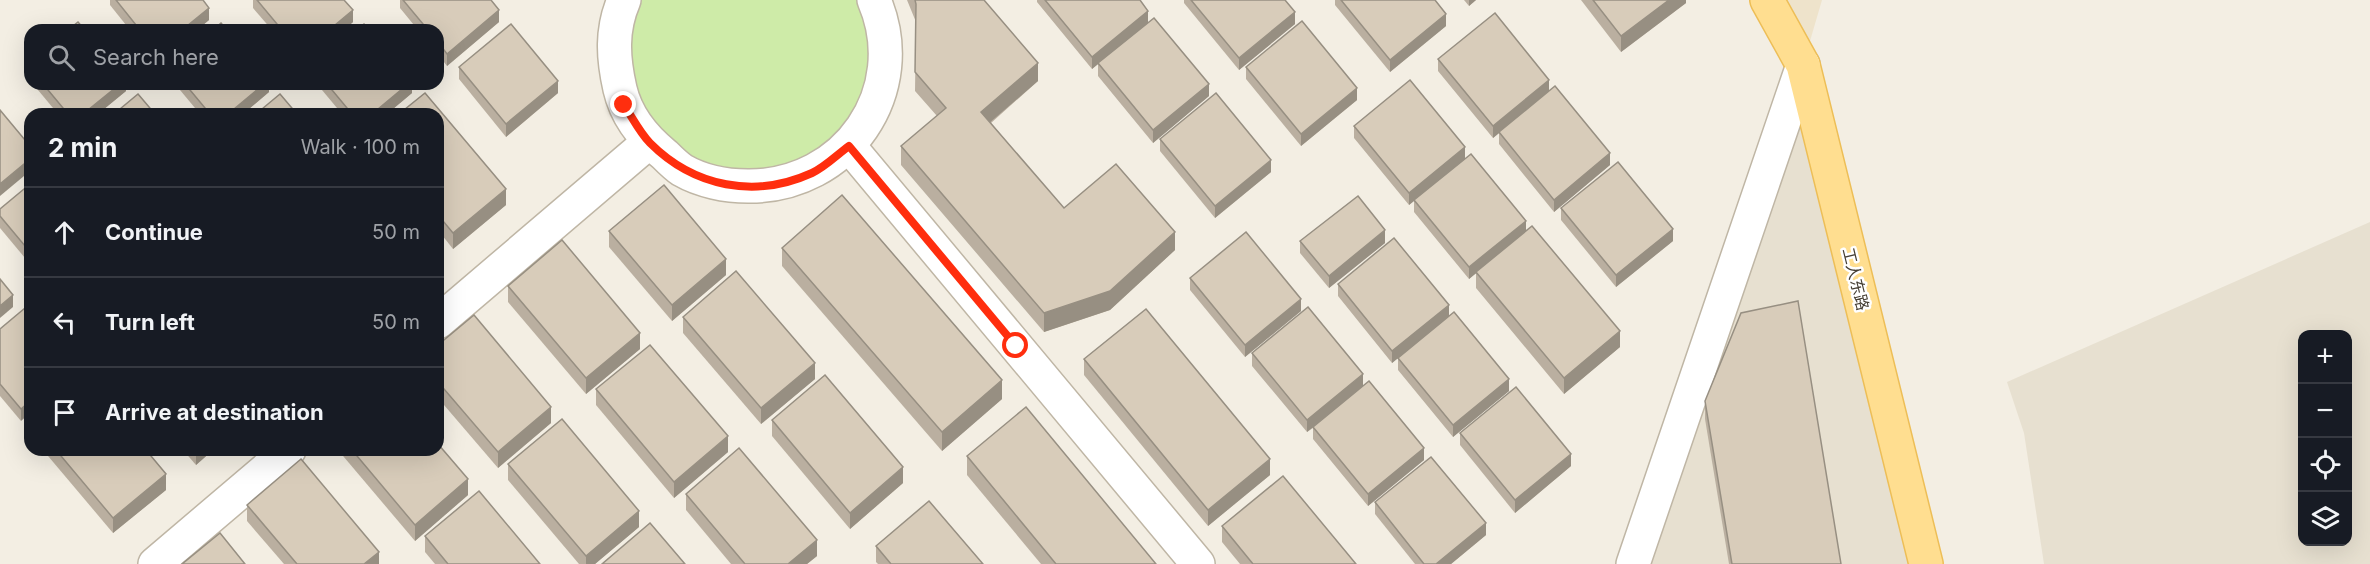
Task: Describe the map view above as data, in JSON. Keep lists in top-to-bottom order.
{
  "streets": {
    "main road": ["工人东路"]
  },
  "page": {
    "search": "Search here",
    "heading": ["2 min", "Walk · 100 m"],
    "list": [
      ["Continue", "50 m"],
      ["Turn left", "50 m"],
      "Arrive at destination"
    ],
    "map_buttons": ["+", "−"]
  }
}
